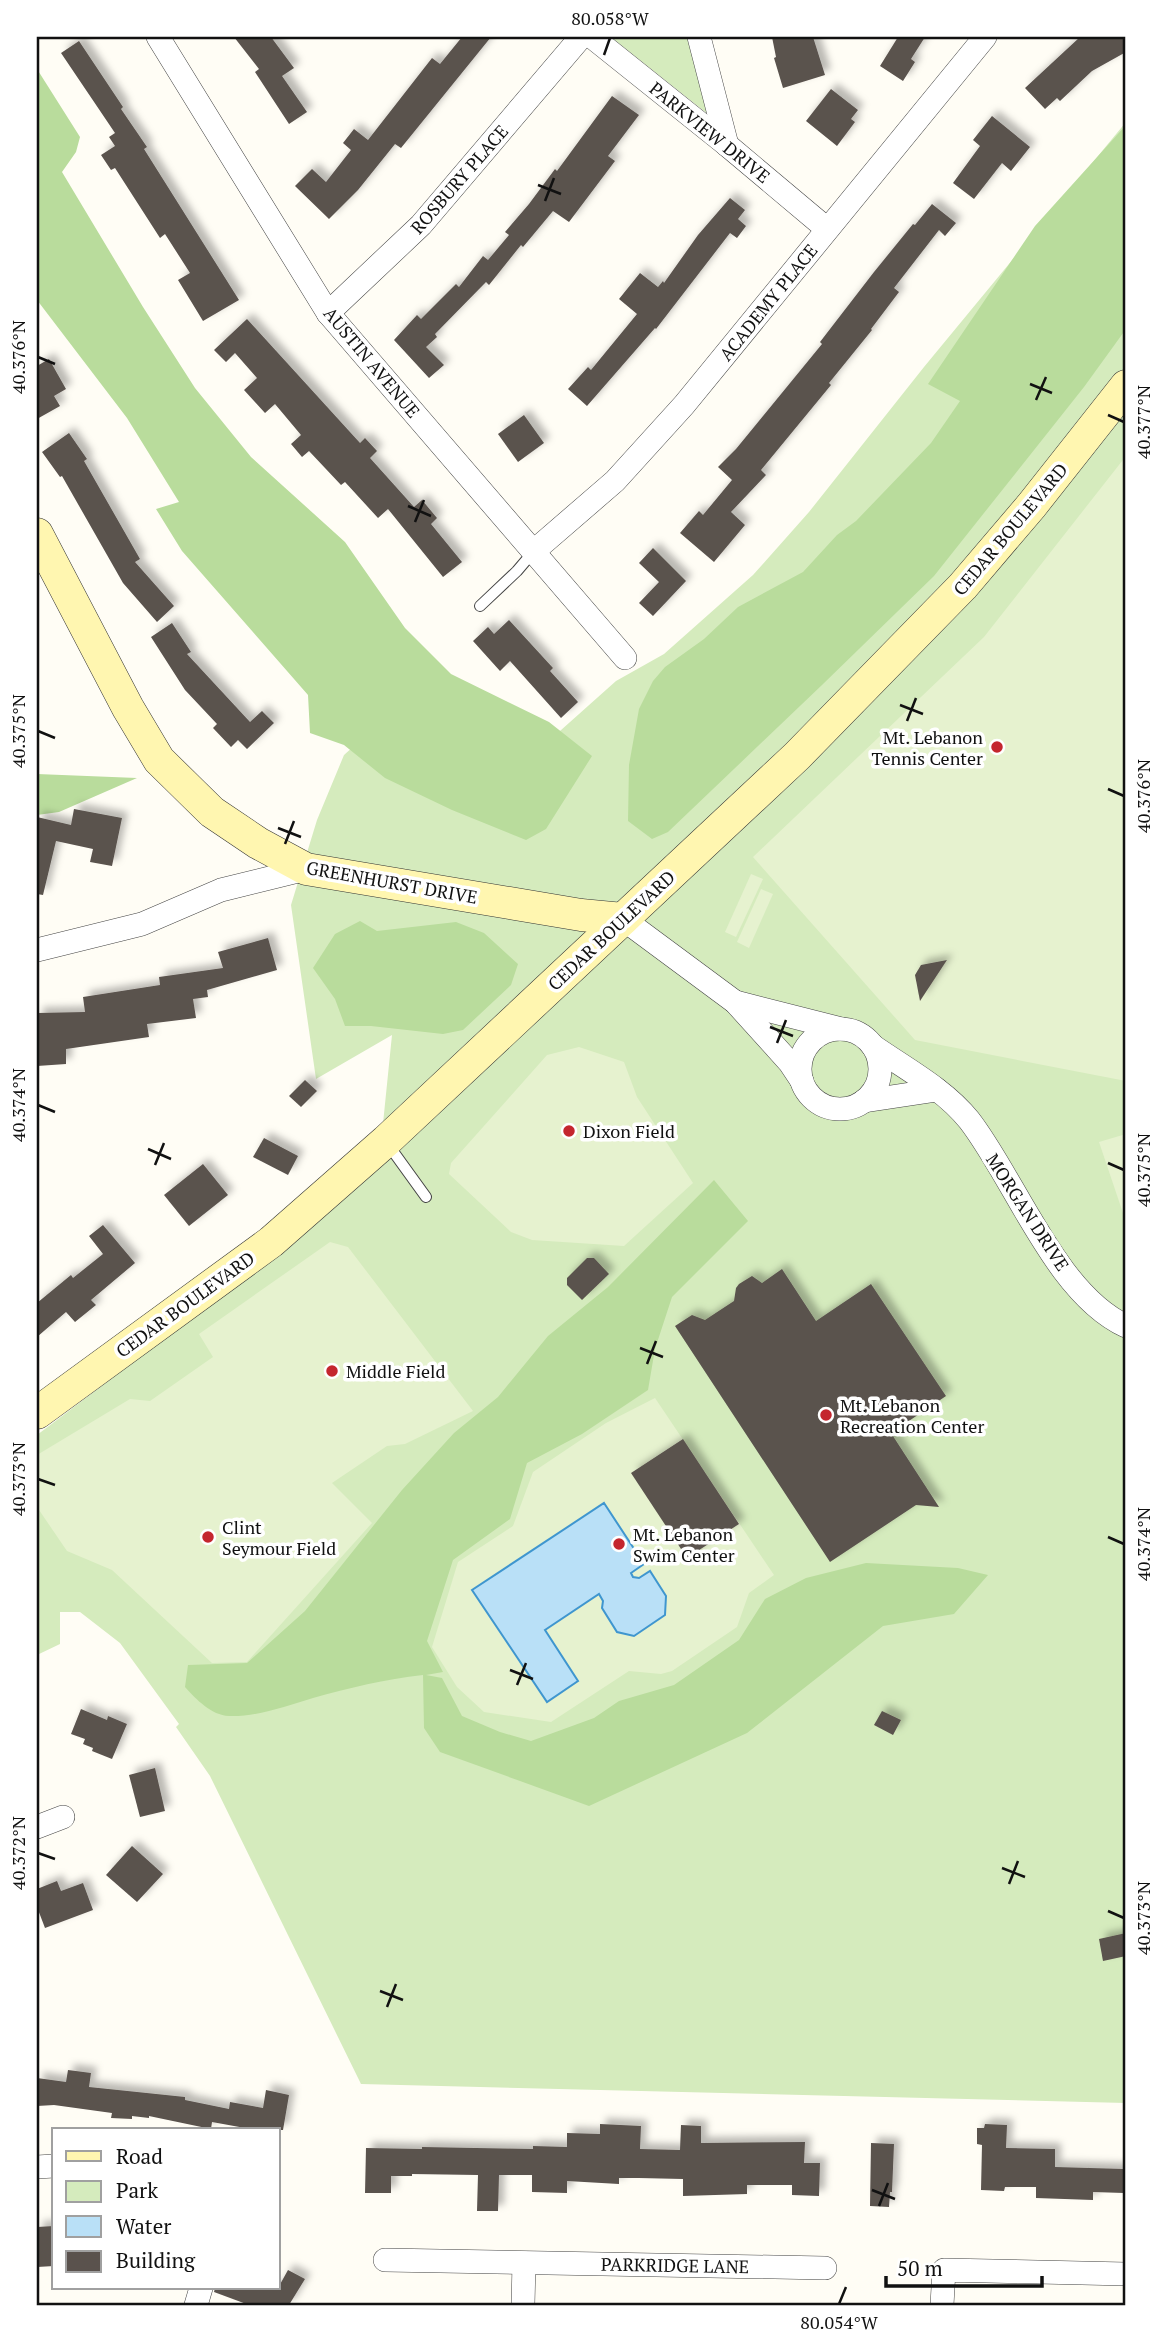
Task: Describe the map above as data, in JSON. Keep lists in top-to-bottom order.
{
  "streets": {
    "street": [
      "PARKVIEW DRIVE",
      "ROSBURY PLACE",
      "ACADEMY PLACE",
      "AUSTIN AVENUE",
      "CEDAR BOULEVARD",
      "GREENHURST DRIVE",
      "MORGAN DRIVE",
      "PARKRIDGE LANE"
    ]
  },
  "crossings": [
    ["PARKVIEW DRIVE", "ACADEMY PLACE"],
    ["ROSBURY PLACE", "AUSTIN AVENUE"],
    ["ACADEMY PLACE", "AUSTIN AVENUE"],
    ["CEDAR BOULEVARD", "GREENHURST DRIVE"]
  ],
  "places": [
    "Mt. Lebanon Tennis Center",
    "Dixon Field",
    "Middle Field",
    "Mt. Lebanon Recreation Center",
    "Clint Seymour Field",
    "Mt. Lebanon Swim Center"
  ],
  "legend": [
    "Road",
    "Park",
    "Water",
    "Building"
  ],
  "scale_bar": "50 m",
  "coordinates": [
    "80.058°W",
    "40.376°N",
    "40.377°N",
    "40.375°N",
    "40.374°N",
    "40.373°N",
    "40.372°N",
    "80.054°W"
  ]
}
